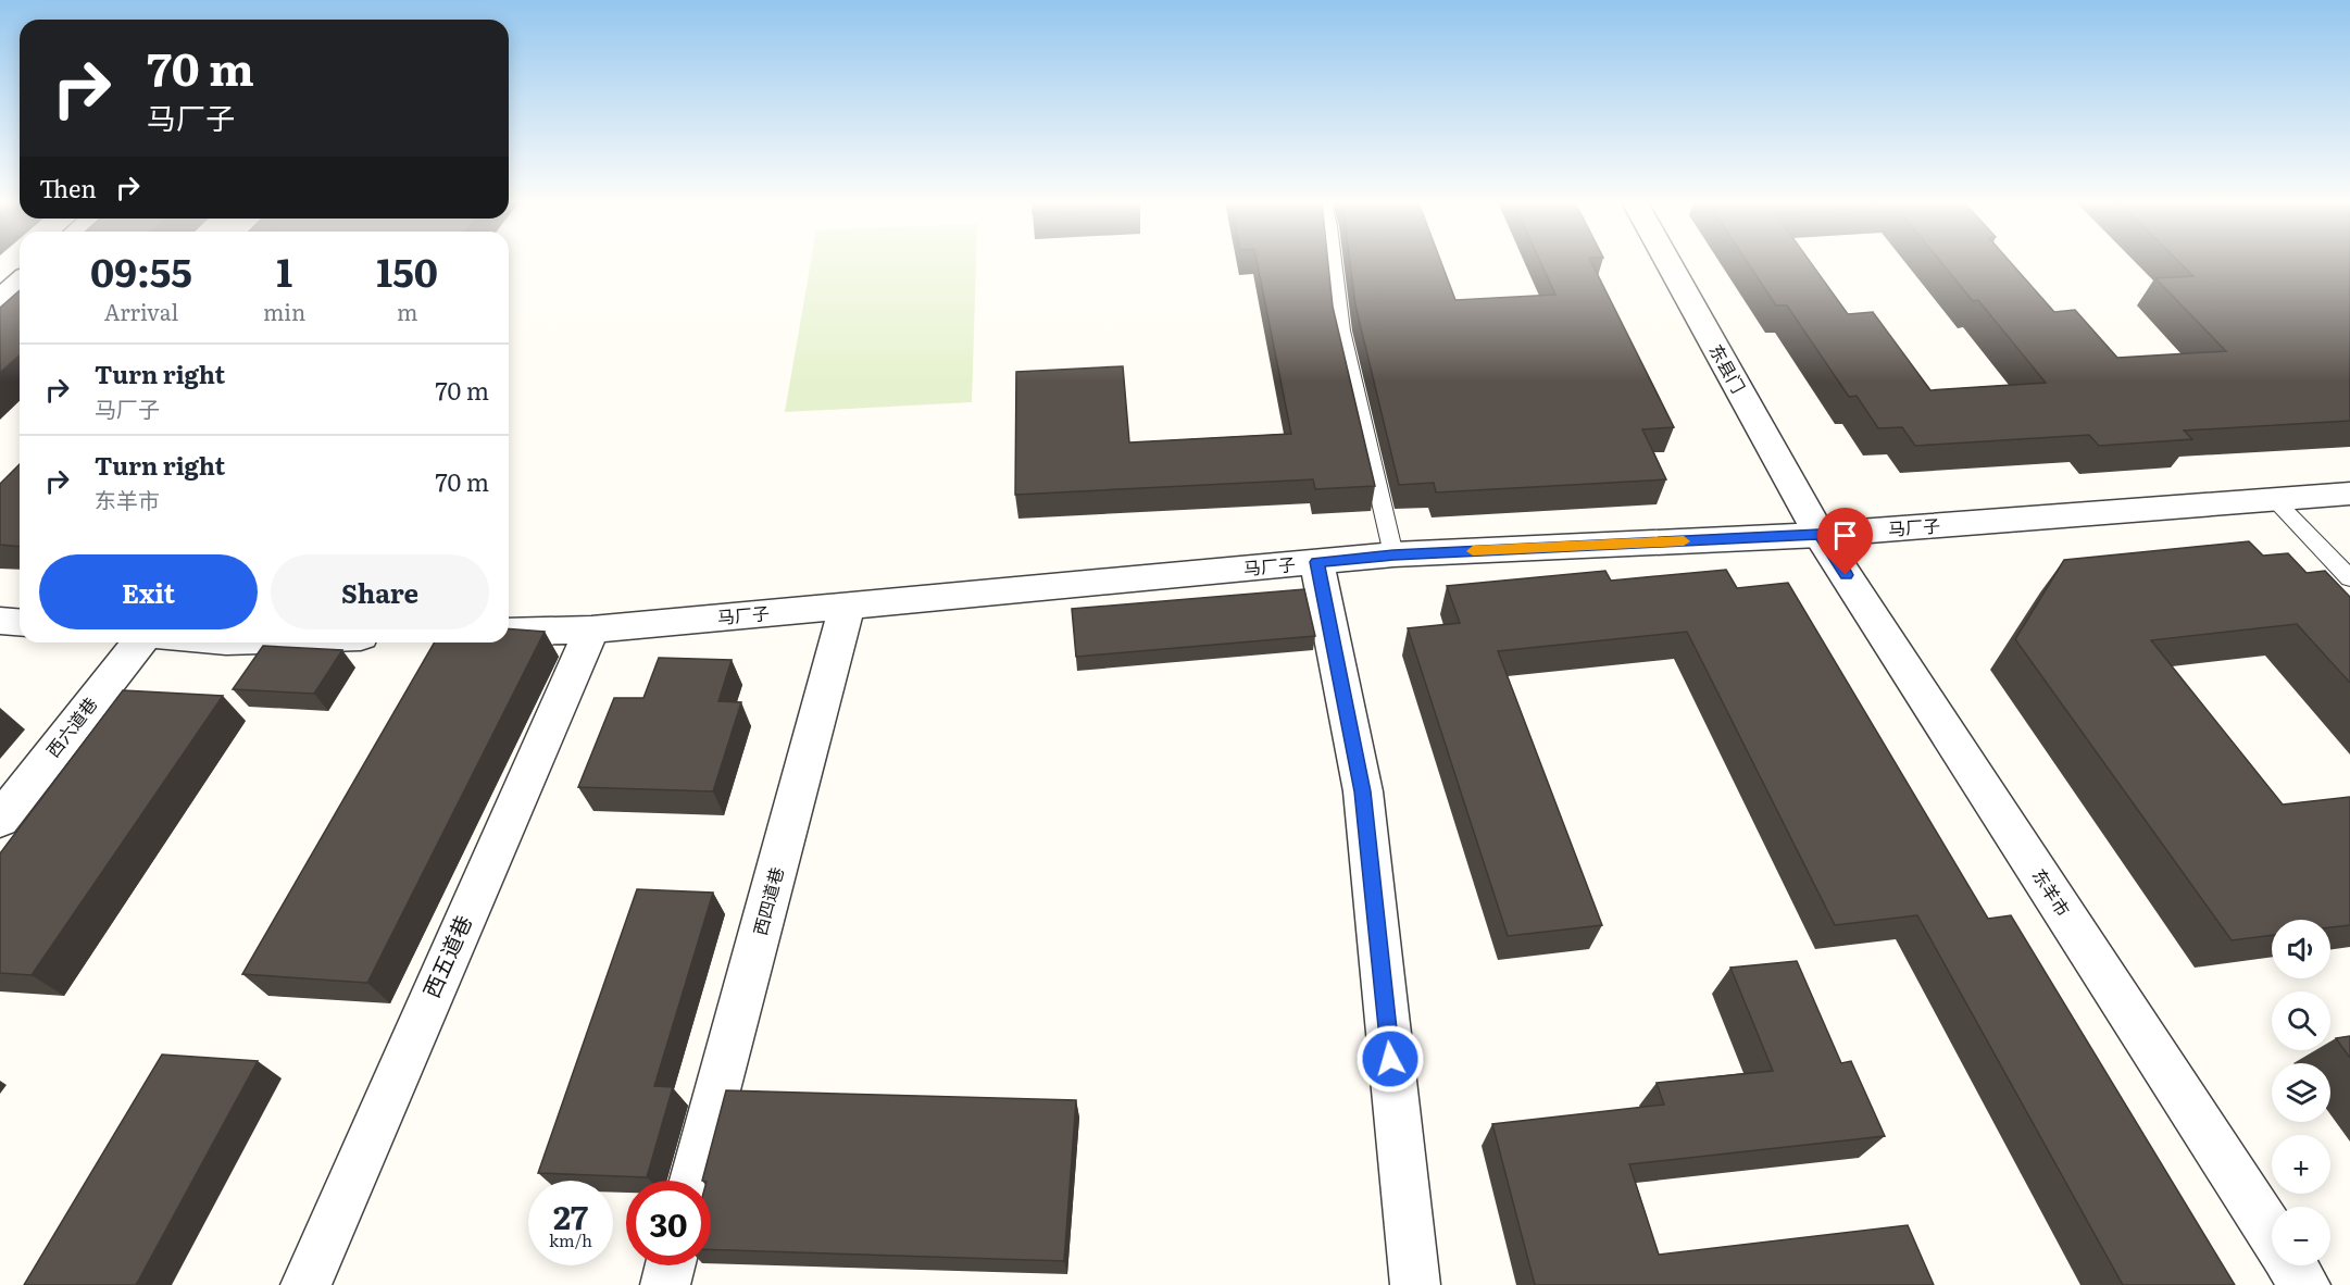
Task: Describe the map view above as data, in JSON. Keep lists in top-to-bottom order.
{
  "streets": {
    "street": [
      "东县门",
      "马厂子",
      "西六道巷",
      "东羊市",
      "西四道巷",
      "西五道巷"
    ]
  },
  "crossings": [
    ["东县门", "马厂子"],
    ["东县门", "东羊市"],
    ["马厂子", "东羊市"],
    ["马厂子", "西四道巷"],
    ["马厂子", "西五道巷"]
  ],
  "page": {
    "turn": ["70 m", "马厂子"],
    "then": "Then",
    "eta": [
      "09:55",
      "Arrival",
      "1",
      "min",
      "150",
      "m"
    ],
    "list": [
      {
        "name": "Turn right",
        "note": "马厂子",
        "value": "70 m"
      },
      {
        "name": "Turn right",
        "note": "东羊市",
        "value": "70 m"
      }
    ],
    "buttons": ["Exit", "Share"],
    "map_buttons": ["+", "−"],
    "speed": "27 km/h",
    "limit": "30"
  }
}
